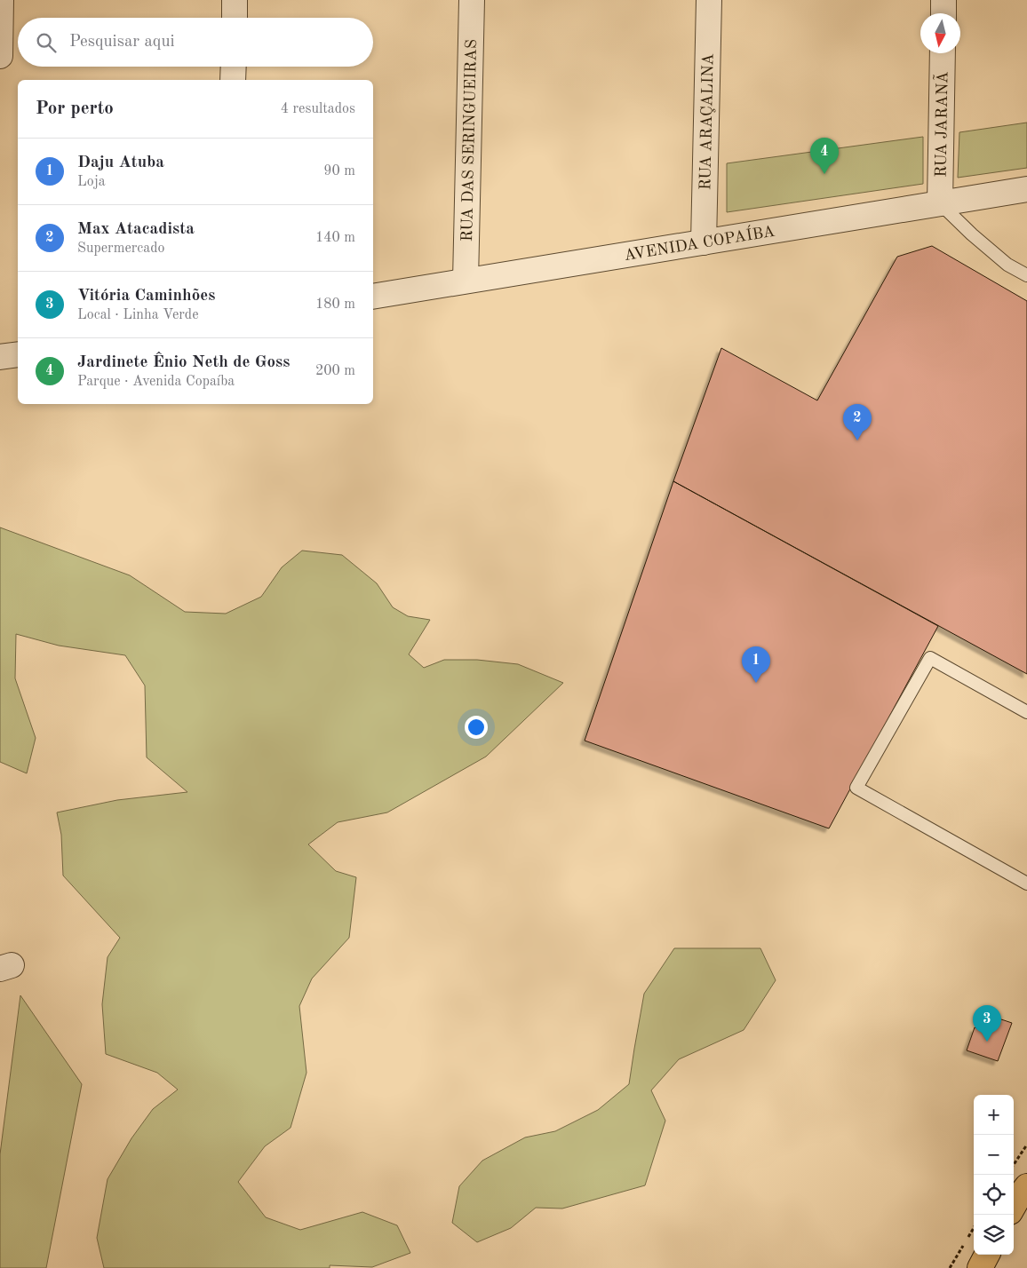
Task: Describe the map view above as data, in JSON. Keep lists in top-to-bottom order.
{
  "streets": {
    "street": [
      "RUA ARAÇALINA",
      "RUA JARANÃ",
      "RUA DAS SERINGUEIRAS",
      "AVENIDA COPAÍBA"
    ]
  },
  "crossings": [
    ["RUA ARAÇALINA", "AVENIDA COPAÍBA"],
    ["RUA JARANÃ", "AVENIDA COPAÍBA"],
    ["RUA DAS SERINGUEIRAS", "AVENIDA COPAÍBA"]
  ],
  "north": "bottom",
  "page": {
    "search": "Pesquisar aqui",
    "heading": ["Por perto", "4 resultados"],
    "pins": [
      "4",
      "2",
      "1",
      "3"
    ],
    "list": [
      {
        "mark": "1",
        "name": "Daju Atuba",
        "note": "Loja",
        "value": "90 m"
      },
      {
        "mark": "2",
        "name": "Max Atacadista",
        "note": "Supermercado",
        "value": "140 m"
      },
      {
        "mark": "3",
        "name": "Vitória Caminhões",
        "note": "Local · Linha Verde",
        "value": "180 m"
      },
      {
        "mark": "4",
        "name": "Jardinete Ênio Neth de Goss",
        "note": "Parque · Avenida Copaíba",
        "value": "200 m"
      }
    ],
    "map_buttons": ["+", "−"]
  }
}
